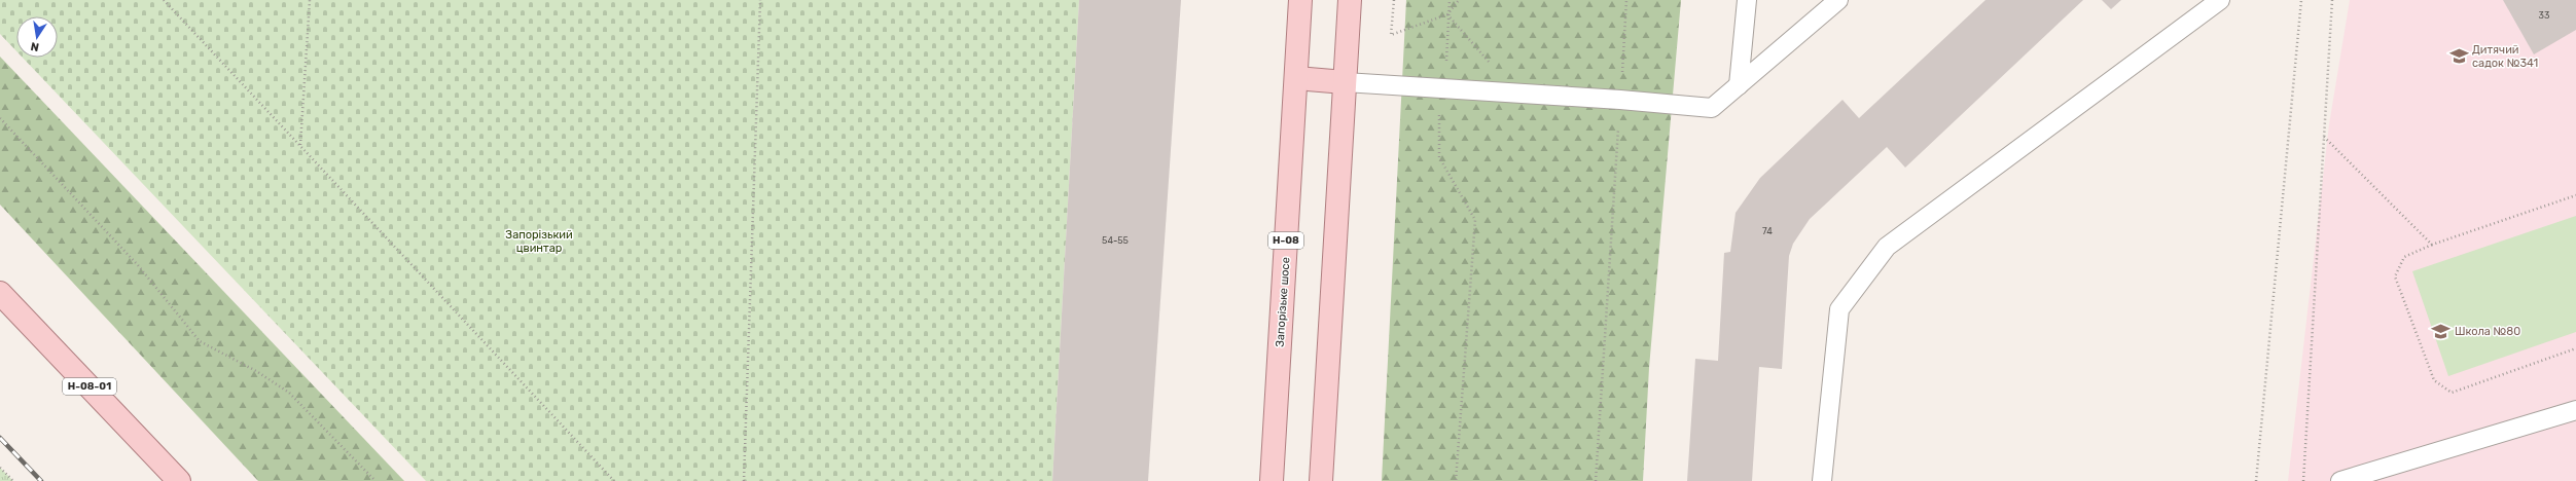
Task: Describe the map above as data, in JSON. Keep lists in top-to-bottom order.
{
  "streets": {
    "main road": ["Н-08", "Запорізьке шосе", "Н-08-01"]
  },
  "parks": ["Запорізький цвинтар"],
  "places": {
    "school or university": ["Дитячий садок №341", "Школа №80"]
  },
  "house_numbers": ["33", "74", "54-55"],
  "north": "bottom"
}
